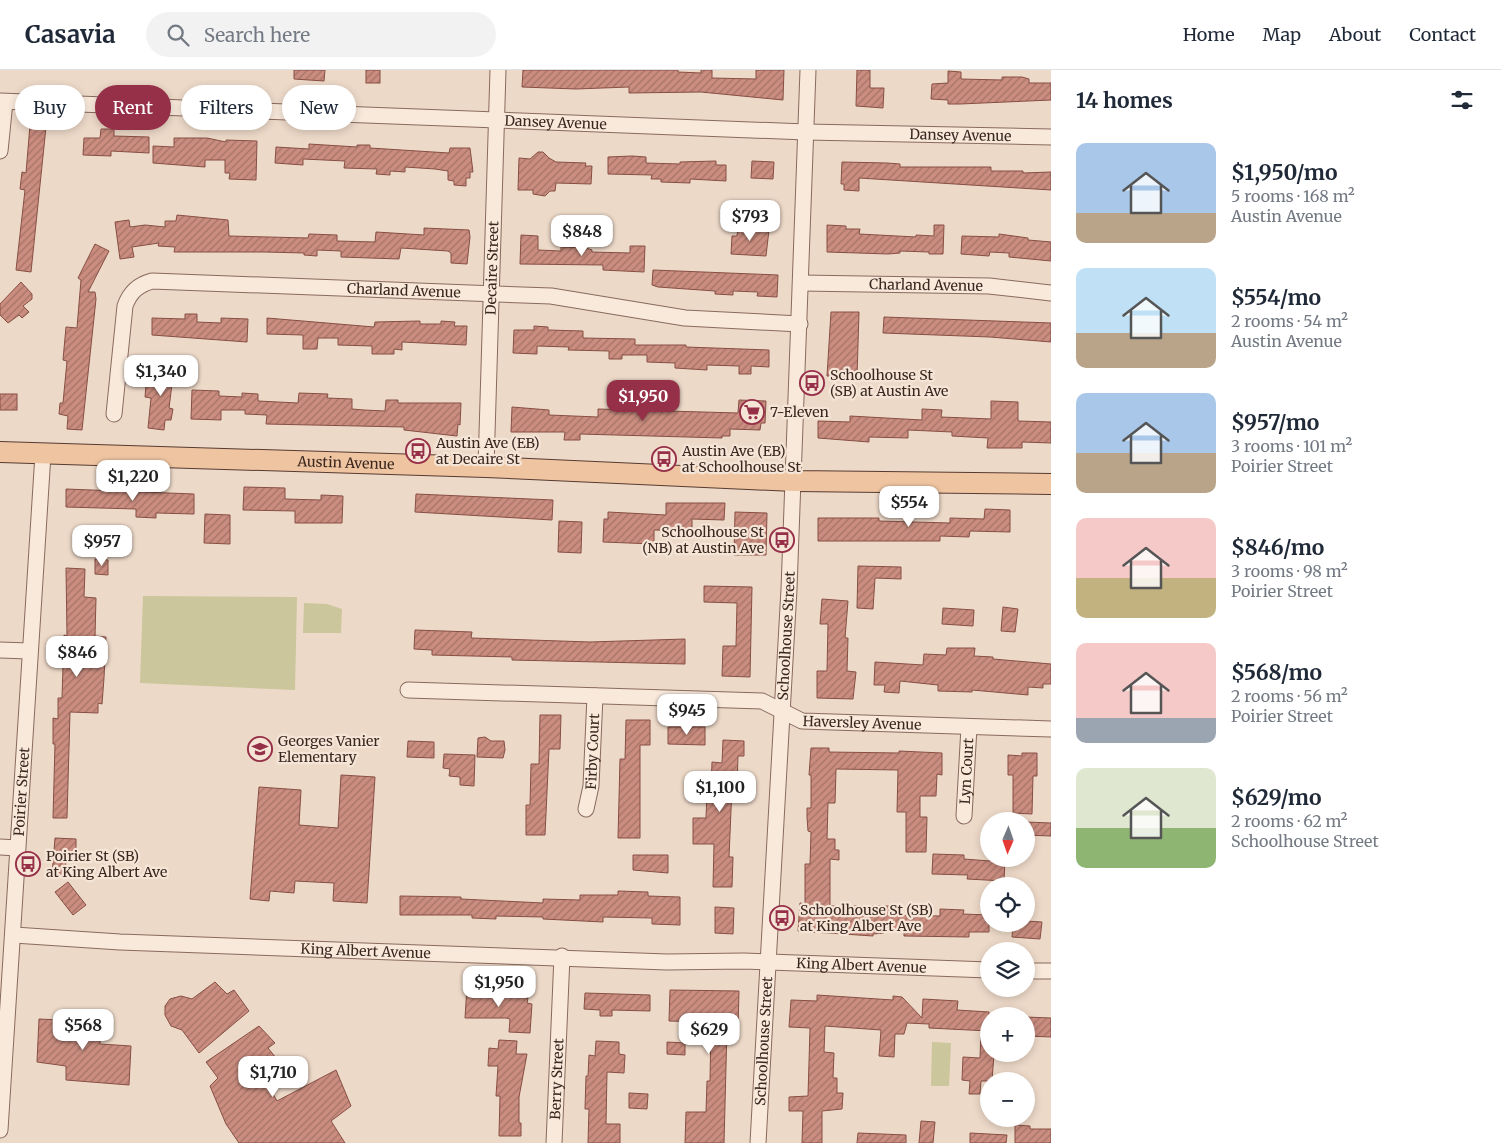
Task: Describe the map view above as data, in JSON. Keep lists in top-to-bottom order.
{
  "streets": {
    "main road": ["Austin Avenue"],
    "street": [
      "Dansey Avenue",
      "Decaire Street",
      "Charland Avenue",
      "Schoolhouse Street",
      "Haversley Avenue",
      "Firby Court",
      "Lyn Court",
      "Poirier Street",
      "King Albert Avenue",
      "Berry Street"
    ]
  },
  "crossings": [
    ["Dansey Avenue", "Decaire Street"],
    ["Dansey Avenue", "Schoolhouse Street"],
    ["Decaire Street", "Charland Avenue"],
    ["Decaire Street", "Austin Avenue"],
    ["Charland Avenue", "Schoolhouse Street"],
    ["Austin Avenue", "Schoolhouse Street"],
    ["Austin Avenue", "Poirier Street"],
    ["Schoolhouse Street", "Haversley Avenue"],
    ["Schoolhouse Street", "King Albert Avenue"],
    ["Haversley Avenue", "Firby Court"],
    ["Haversley Avenue", "Lyn Court"],
    ["Poirier Street", "King Albert Avenue"],
    ["King Albert Avenue", "Berry Street"]
  ],
  "places": {
    "bus stop": [
      "Schoolhouse St (SB) at Austin Ave",
      "Austin Ave (EB) at Decaire St",
      "Austin Ave (EB) at Schoolhouse St",
      "Schoolhouse St (NB) at Austin Ave",
      "Poirier St (SB) at King Albert Ave",
      "Schoolhouse St (SB) at King Albert Ave"
    ],
    "supermarket": ["7-Eleven"],
    "school or university": ["Georges Vanier Elementary"]
  },
  "north": "bottom",
  "page": {
    "header": "Casavia",
    "search": "Search here",
    "nav": [
      "Home",
      "Map",
      "About",
      "Contact"
    ],
    "heading": "14 homes",
    "chip": [
      "Buy",
      "Rent",
      "Filters",
      "New"
    ],
    "list": [
      {
        "name": "$1,950/mo",
        "note": "5 rooms · 168 m² · Austin Avenue"
      },
      {
        "name": "$554/mo",
        "note": "2 rooms · 54 m² · Austin Avenue"
      },
      {
        "name": "$957/mo",
        "note": "3 rooms · 101 m² · Poirier Street"
      },
      {
        "name": "$846/mo",
        "note": "3 rooms · 98 m² · Poirier Street"
      },
      {
        "name": "$568/mo",
        "note": "2 rooms · 56 m² · Poirier Street"
      },
      {
        "name": "$629/mo",
        "note": "2 rooms · 62 m² · Schoolhouse Street"
      }
    ],
    "price": [
      "$793",
      "$848",
      "$1,340",
      "$1,950",
      "$1,220",
      "$554",
      "$957",
      "$846",
      "$945",
      "$1,100",
      "$1,950",
      "$568",
      "$629",
      "$1,710"
    ],
    "map_buttons": ["+", "−"]
  }
}
